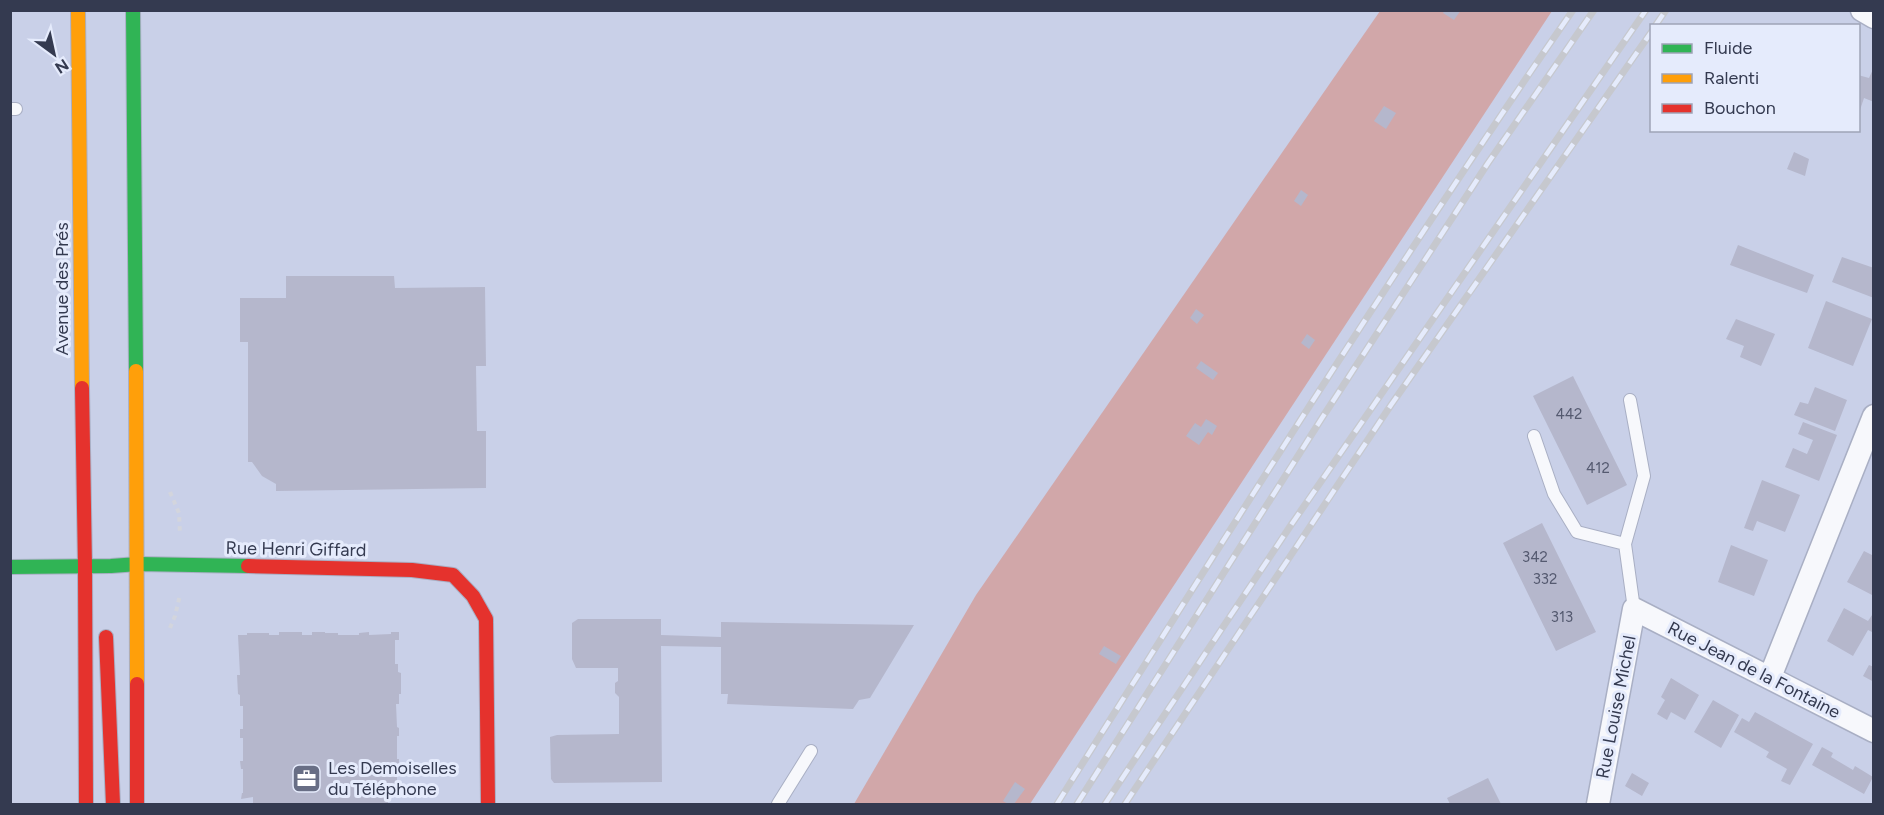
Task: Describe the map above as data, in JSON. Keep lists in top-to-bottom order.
{
  "streets": {
    "main road": ["Avenue des Prés", "Rue Henri Giffard"],
    "street": ["Rue Jean de la Fontaine", "Rue Louise Michel"]
  },
  "crossings": [
    ["Rue Jean de la Fontaine", "Rue Louise Michel"]
  ],
  "places": {
    "office": ["Les Demoiselles du Téléphone"]
  },
  "house_numbers": [
    "442",
    "412",
    "342",
    "332",
    "313"
  ],
  "legend": ["Fluide", "Ralenti", "Bouchon"],
  "north": "bottom right"
}
